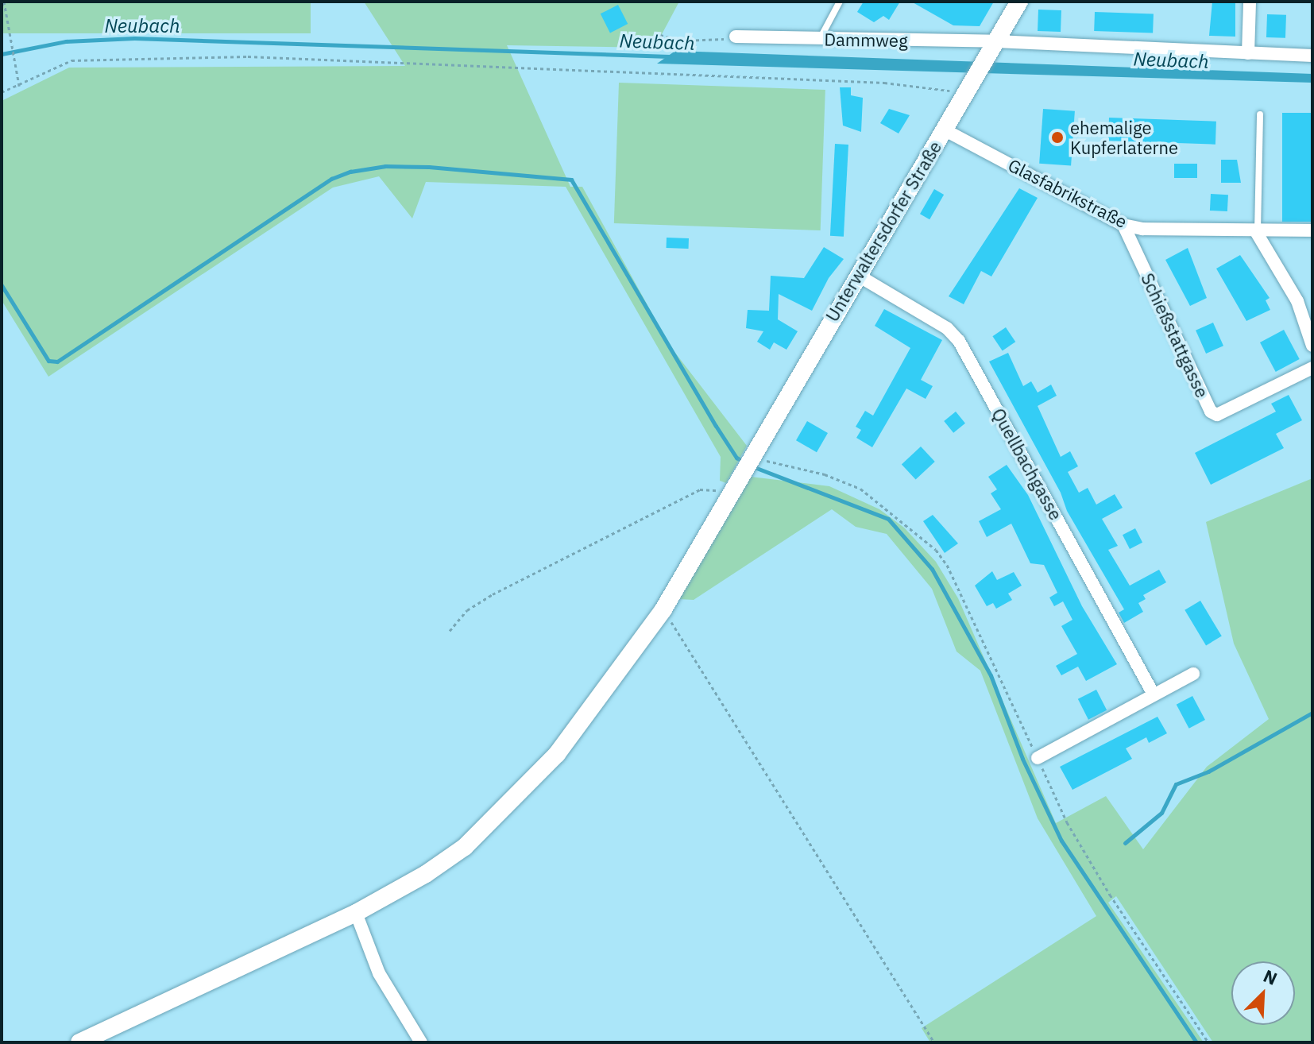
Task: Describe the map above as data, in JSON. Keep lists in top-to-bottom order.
{
  "streets": {
    "main road": ["Unterwaltersdorfer Straße"],
    "street": [
      "Dammweg",
      "Glasfabrikstraße",
      "Schießstattgasse",
      "Quellbachgasse"
    ]
  },
  "crossings": [
    ["Dammweg", "Unterwaltersdorfer Straße"],
    ["Glasfabrikstraße", "Unterwaltersdorfer Straße"],
    ["Glasfabrikstraße", "Schießstattgasse"],
    ["Unterwaltersdorfer Straße", "Quellbachgasse"]
  ],
  "water": ["Neubach"],
  "places": ["ehemalige Kupferlaterne"],
  "north": "top right"
}
